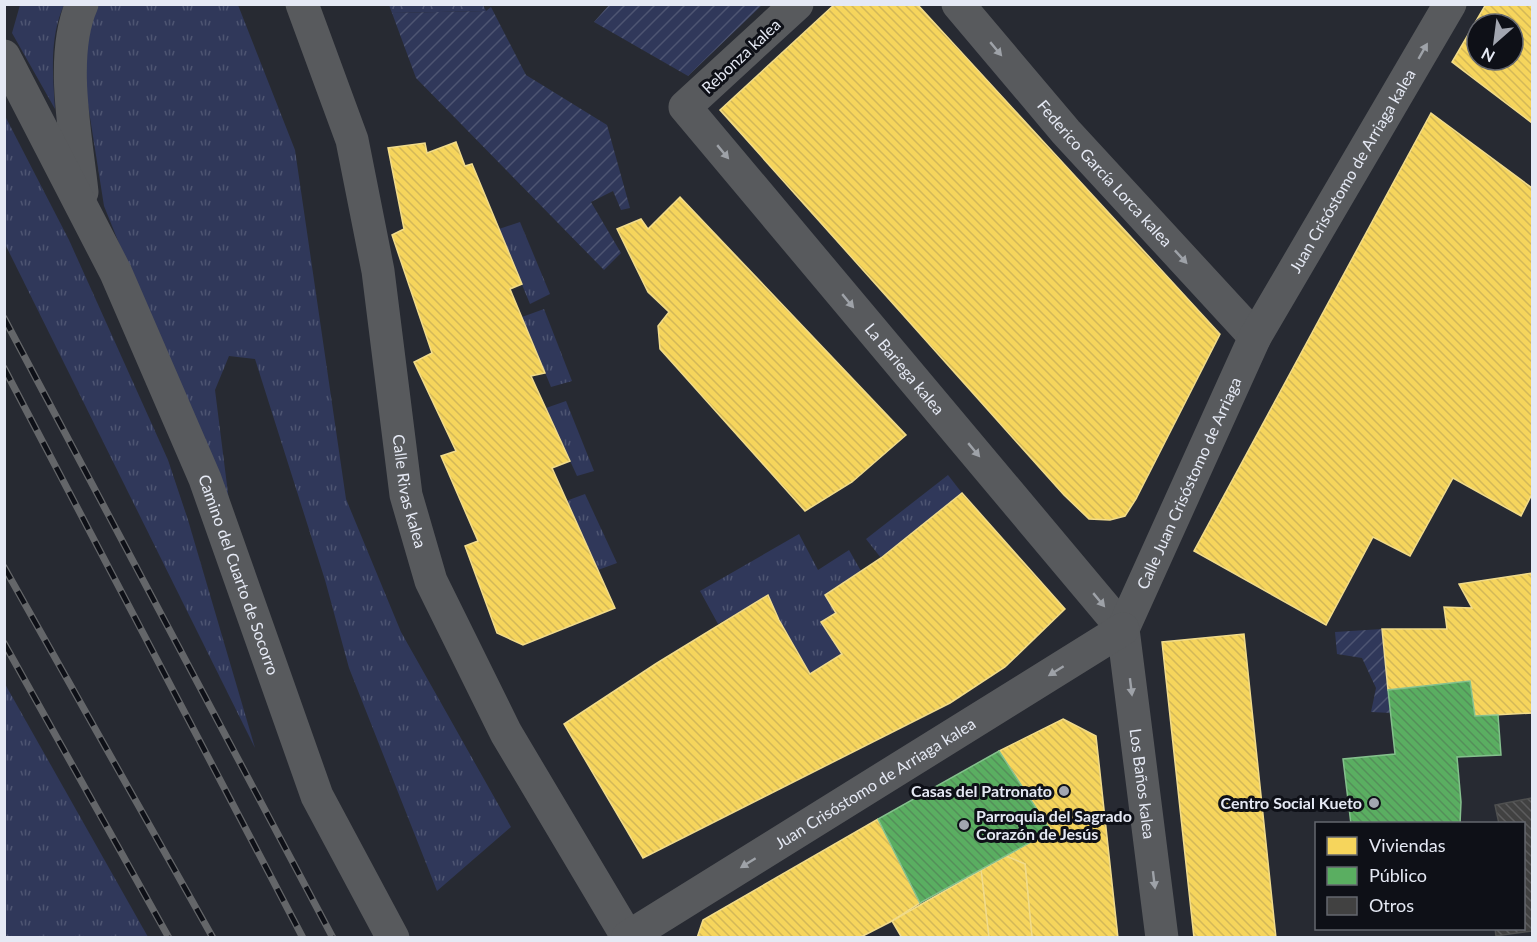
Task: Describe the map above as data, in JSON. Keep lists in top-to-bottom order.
{
  "streets": {
    "street": [
      "Rebonza kalea",
      "Juan Crisóstomo de Arriaga kalea",
      "Federico García Lorca kalea",
      "La Bariega kalea",
      "Calle Juan Crisóstomo de Arriaga",
      "Calle Rivas kalea",
      "Camino del Cuarto de Socorro",
      "Los Baños kalea"
    ]
  },
  "crossings": [
    ["Rebonza kalea", "La Bariega kalea"],
    ["Juan Crisóstomo de Arriaga kalea", "Federico García Lorca kalea"],
    ["Juan Crisóstomo de Arriaga kalea", "La Bariega kalea"],
    ["Juan Crisóstomo de Arriaga kalea", "Calle Juan Crisóstomo de Arriaga"],
    ["Juan Crisóstomo de Arriaga kalea", "Calle Rivas kalea"],
    ["Juan Crisóstomo de Arriaga kalea", "Los Baños kalea"],
    ["Federico García Lorca kalea", "Calle Juan Crisóstomo de Arriaga"],
    ["La Bariega kalea", "Calle Juan Crisóstomo de Arriaga"],
    ["La Bariega kalea", "Los Baños kalea"],
    ["Calle Juan Crisóstomo de Arriaga", "Los Baños kalea"]
  ],
  "one_way": ["Federico García Lorca kalea", "La Bariega kalea", "Los Baños kalea"],
  "places": ["Casas del Patronato", "Centro Social Kueto", "Parroquia del Sagrado Corazón de Jesús"],
  "legend": ["Viviendas", "Público", "Otros"],
  "north": "bottom left"
}
